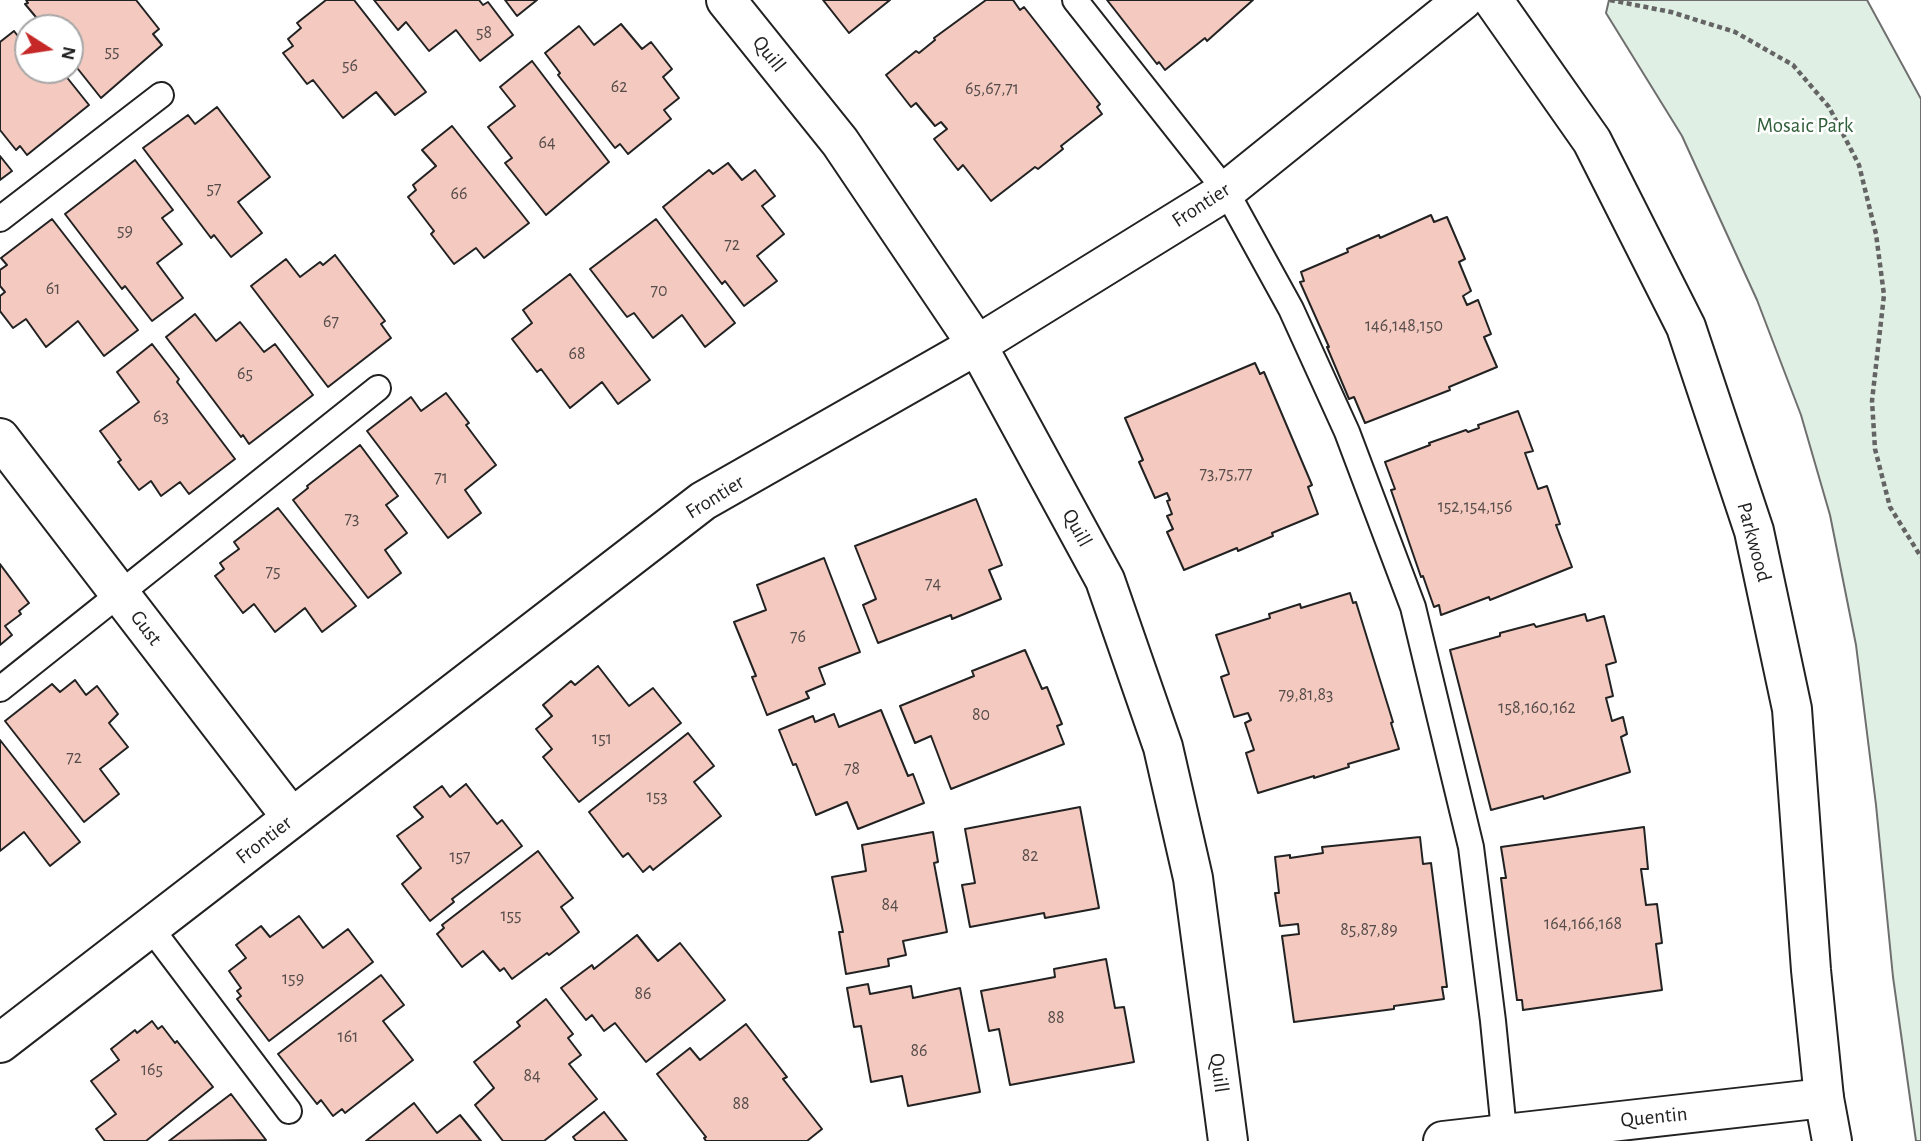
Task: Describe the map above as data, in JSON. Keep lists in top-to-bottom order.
{
  "streets": {
    "street": [
      "Quill",
      "Frontier",
      "Parkwood",
      "Gust",
      "Quentin"
    ]
  },
  "crossings": [
    ["Quill", "Frontier"],
    ["Frontier", "Gust"],
    ["Parkwood", "Quentin"]
  ],
  "parks": ["Mosaic Park"],
  "house_numbers": [
    "58",
    "55",
    "56",
    "62",
    "65,67,71",
    "64",
    "57",
    "66",
    "59",
    "72",
    "61",
    "70",
    "67",
    "146,148,150",
    "68",
    "65",
    "63",
    "73,75,77",
    "71",
    "152,154,156",
    "73",
    "75",
    "74",
    "76",
    "79,81,83",
    "158,160,162",
    "80",
    "151",
    "72",
    "78",
    "153",
    "82",
    "157",
    "84",
    "155",
    "164,166,168",
    "85,87,89",
    "159",
    "86",
    "88",
    "161",
    "86",
    "165",
    "84",
    "88"
  ],
  "north": "right"
}
